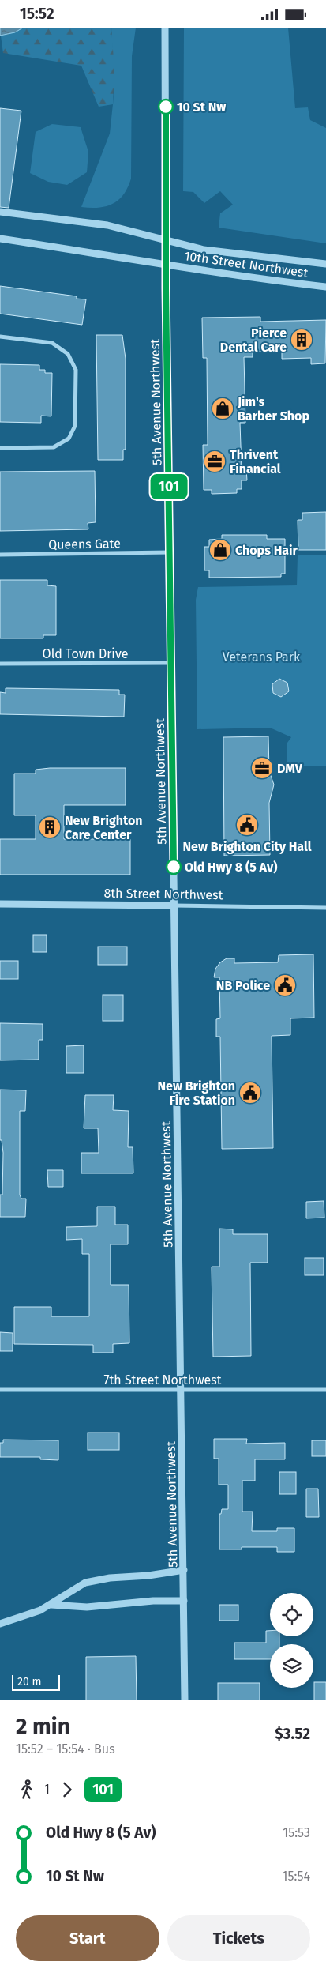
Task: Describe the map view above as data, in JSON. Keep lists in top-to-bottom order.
{
  "streets": {
    "street": [
      "10th Street Northwest",
      "5th Avenue Northwest",
      "Queens Gate",
      "Old Town Drive",
      "8th Street Northwest",
      "7th Street Northwest"
    ]
  },
  "crossings": [
    ["10th Street Northwest", "5th Avenue Northwest"],
    ["5th Avenue Northwest", "Queens Gate"],
    ["5th Avenue Northwest", "Old Town Drive"],
    ["5th Avenue Northwest", "8th Street Northwest"],
    ["5th Avenue Northwest", "7th Street Northwest"]
  ],
  "parks": ["Veterans Park"],
  "places": {
    "other": ["10 St Nw", "Old Hwy 8 (5 Av)"],
    "building": ["Pierce Dental Care", "New Brighton Care Center"],
    "shop": ["Jim's Barber Shop", "Chops Hair"],
    "office": ["Thrivent Financial", "DMV"],
    "public building": ["New Brighton City Hall", "NB Police", "New Brighton Fire Station"]
  },
  "lines": ["bus line 101"],
  "scale_bar": "20 m",
  "page": {
    "status": "15:52",
    "on_map": "101",
    "scale": "20 m",
    "heading": ["2 min", "15:52 – 15:54 · Bus", "$3.52"],
    "legs": ["1", "101"],
    "list": [
      {
        "name": "Old Hwy 8 (5 Av)",
        "value": "15:53"
      },
      {
        "name": "10 St Nw",
        "value": "15:54"
      }
    ],
    "buttons": ["Start", "Tickets"]
  }
}
